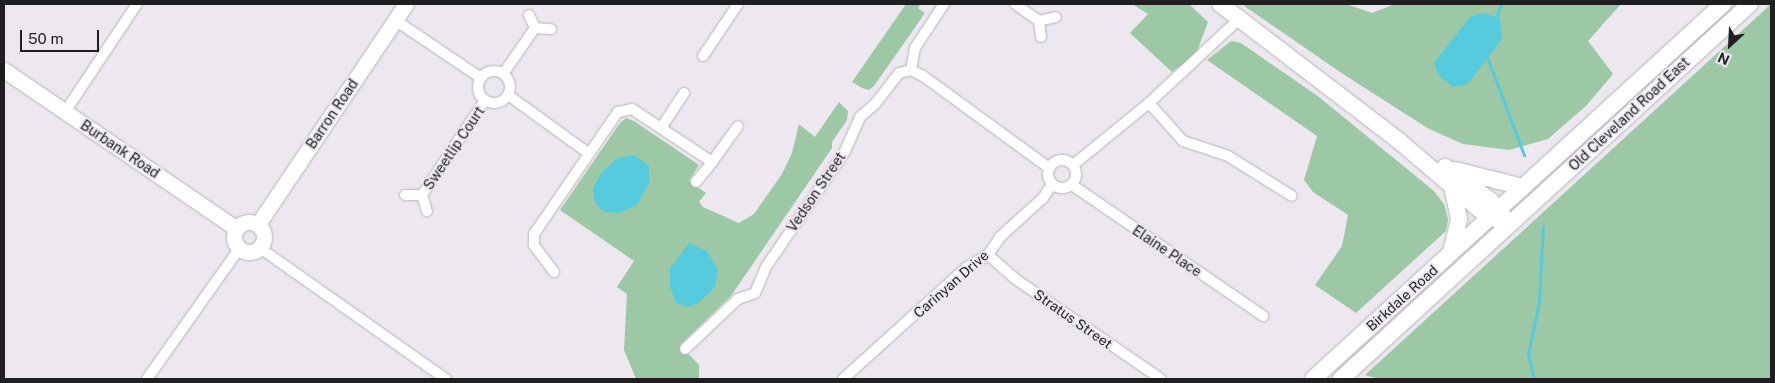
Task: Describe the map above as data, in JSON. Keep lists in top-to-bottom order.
{
  "streets": {
    "main road": ["Old Cleveland Road East", "Birkdale Road"],
    "street": [
      "Barron Road",
      "Sweetlip Court",
      "Burbank Road",
      "Vedson Street",
      "Elaine Place",
      "Carinyan Drive",
      "Stratus Street"
    ]
  },
  "crossings": [
    ["Barron Road", "Burbank Road"],
    ["Old Cleveland Road East", "Birkdale Road"],
    ["Elaine Place", "Carinyan Drive"],
    ["Carinyan Drive", "Stratus Street"]
  ],
  "scale_bar": "50 m",
  "north": "bottom left"
}
